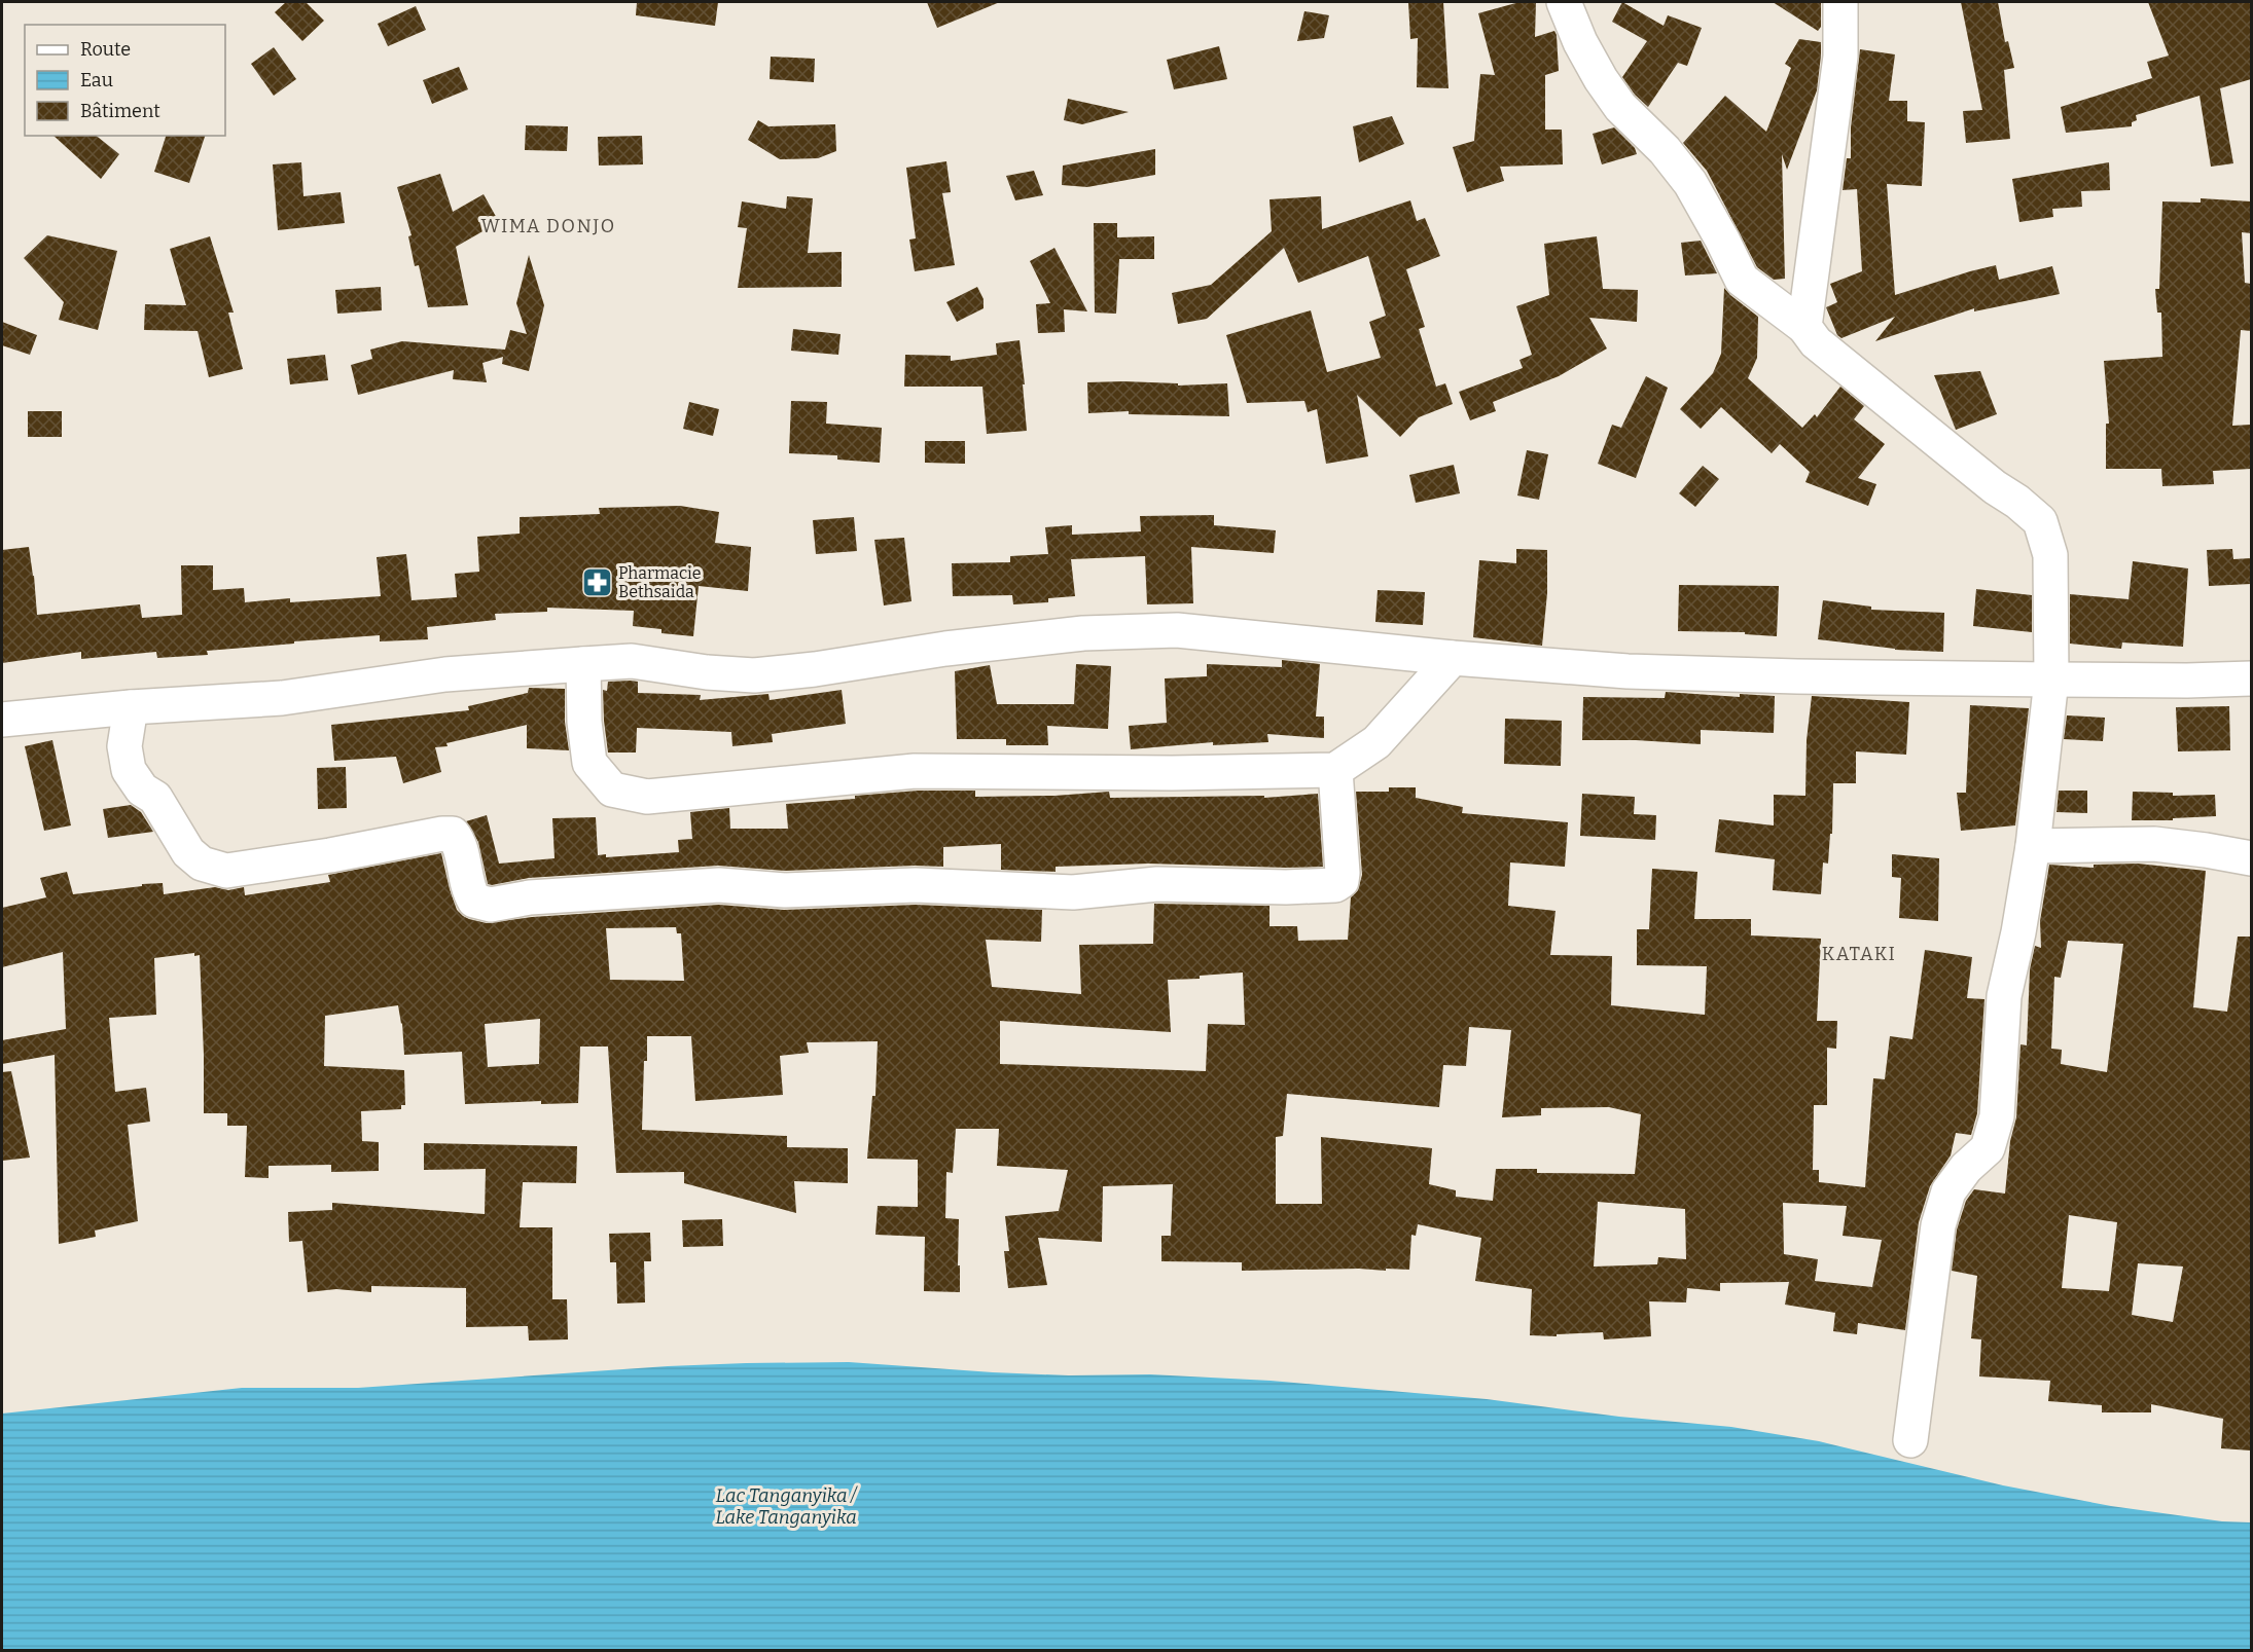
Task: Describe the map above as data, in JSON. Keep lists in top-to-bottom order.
{
  "districts": ["WIMA DONJO", "KATAKI"],
  "water": ["Lac Tanganyika / Lake Tanganyika"],
  "places": {
    "pharmacy": ["Pharmacie Bethsaida"]
  },
  "legend": ["Route", "Eau", "Bâtiment"]
}
